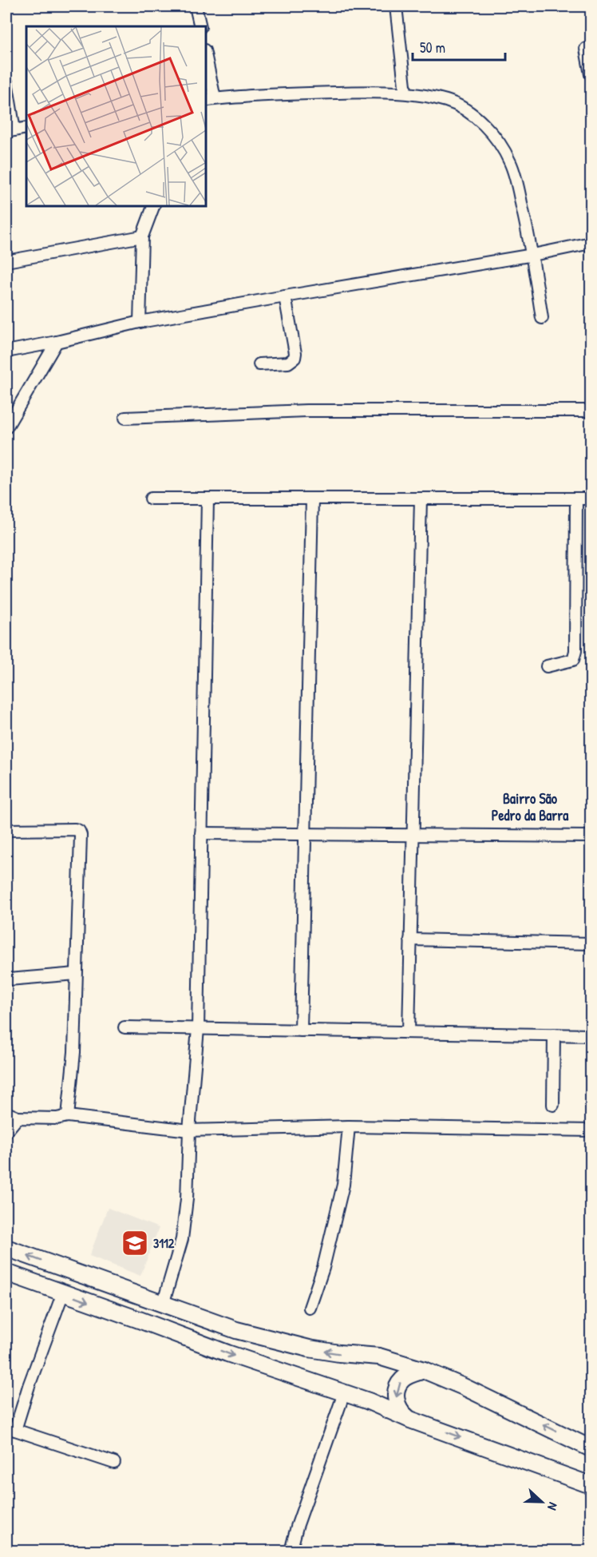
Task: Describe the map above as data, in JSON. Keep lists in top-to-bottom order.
{
  "districts": ["Bairro São Pedro da Barra"],
  "places": {
    "school or university": ["3112"]
  },
  "scale_bar": "50 m",
  "north": "right"
}
